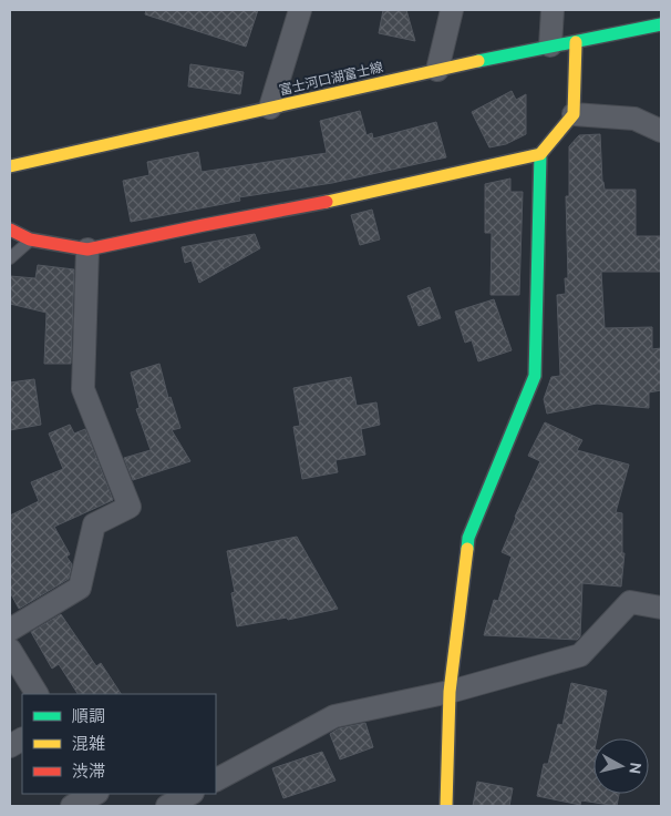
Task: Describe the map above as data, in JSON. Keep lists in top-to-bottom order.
{
  "streets": {
    "street": ["富士河口湖富士線"]
  },
  "legend": ["順調", "混雑", "渋滞"],
  "north": "right"
}
